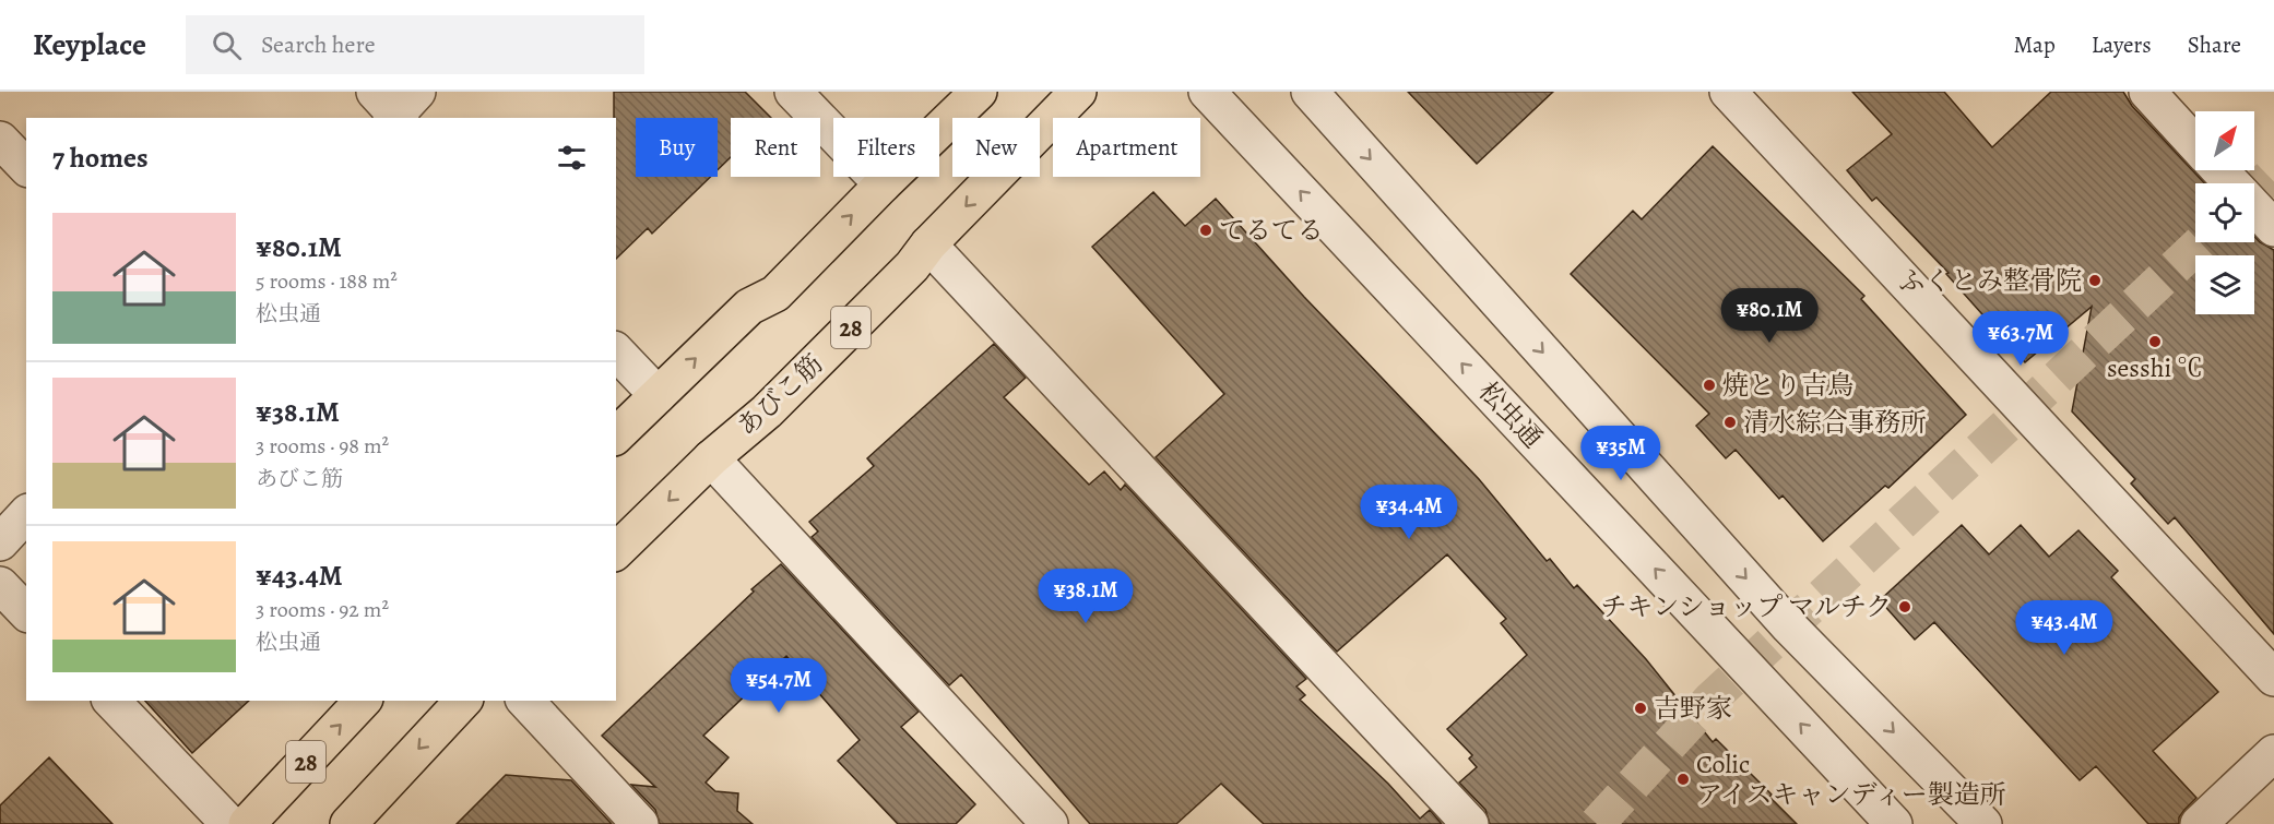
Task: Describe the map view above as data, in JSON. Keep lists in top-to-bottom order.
{
  "streets": {
    "main road": ["28", "あびこ筋"],
    "street": ["松虫通"]
  },
  "places": [
    "てるてる",
    "ふくとみ整骨院",
    "sesshi ℃",
    "焼とり吉鳥",
    "清水綜合事務所",
    "チキンショップ マルチク",
    "吉野家",
    "Colic アイスキャンディー製造所"
  ],
  "north": "top right",
  "page": {
    "header": "Keyplace",
    "search": "Search here",
    "nav": ["Map", "Layers", "Share"],
    "chip": [
      "Buy",
      "Rent",
      "Filters",
      "New",
      "Apartment"
    ],
    "heading": "7 homes",
    "list": [
      {
        "name": "¥80.1M",
        "note": "5 rooms · 188 m² · 松虫通"
      },
      {
        "name": "¥38.1M",
        "note": "3 rooms · 98 m² · あびこ筋"
      },
      {
        "name": "¥43.4M",
        "note": "3 rooms · 92 m² · 松虫通"
      }
    ],
    "price": [
      "¥80.1M",
      "¥63.7M",
      "¥35M",
      "¥34.4M",
      "¥38.1M",
      "¥43.4M",
      "¥54.7M"
    ]
  }
}
